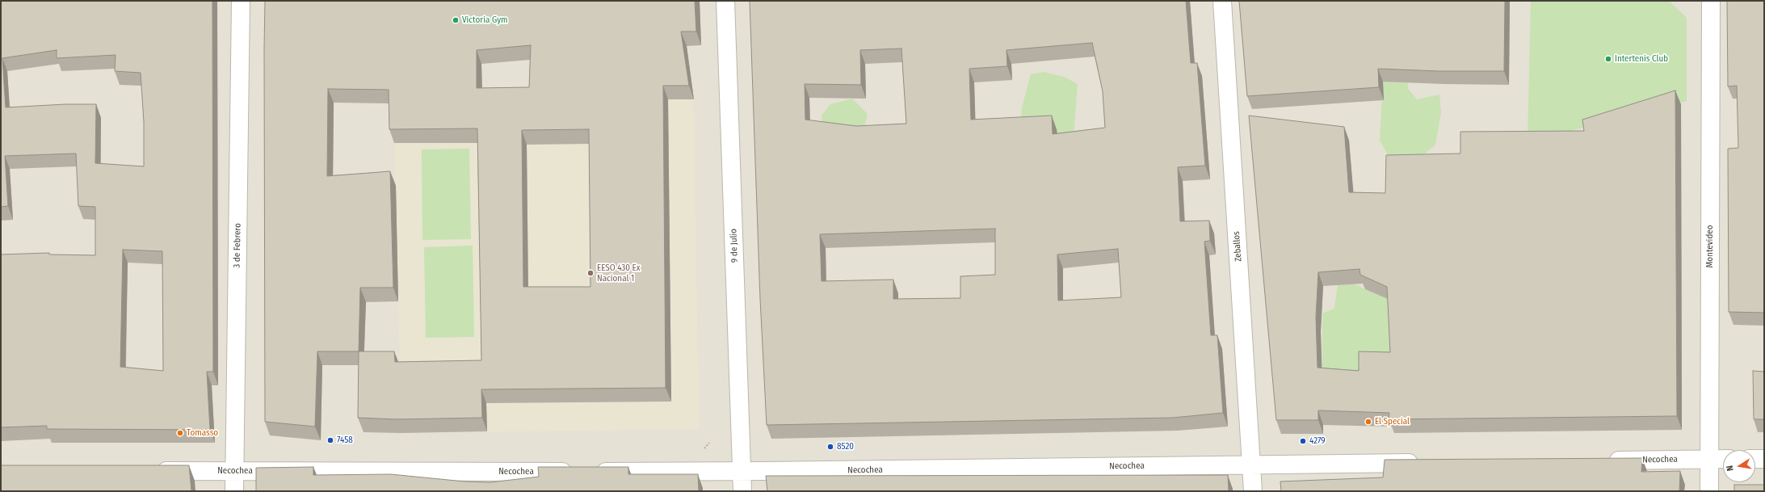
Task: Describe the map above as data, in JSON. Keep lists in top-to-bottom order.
{
  "streets": {
    "street": [
      "3 de Febrero",
      "9 de Julio",
      "Zeballos",
      "Montevideo",
      "Necochea"
    ]
  },
  "crossings": [
    ["3 de Febrero", "Necochea"],
    ["9 de Julio", "Necochea"],
    ["Zeballos", "Necochea"],
    ["Montevideo", "Necochea"]
  ],
  "places": [
    "Victoria Gym",
    "Intertenis Club",
    "EESO 430 Ex Nacional 1",
    "El Special",
    "Tomasso",
    "7458",
    "4279",
    "8520"
  ],
  "north": "left"
}
